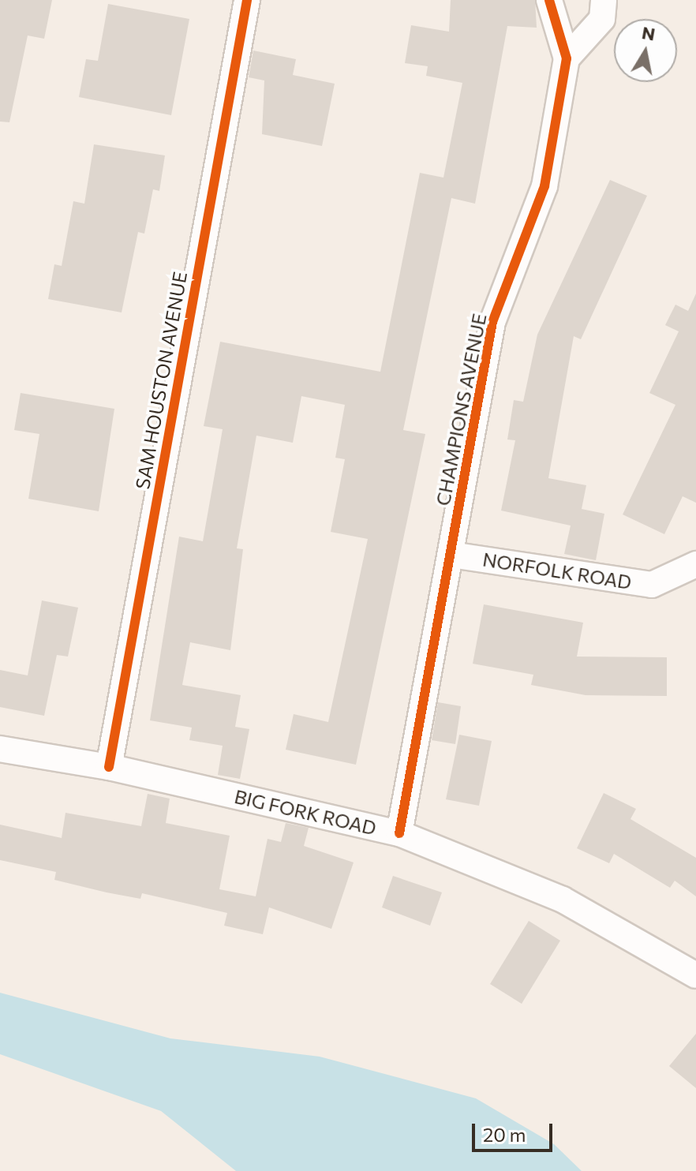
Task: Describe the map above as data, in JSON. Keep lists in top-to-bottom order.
{
  "streets": {
    "street": [
      "SAM HOUSTON AVENUE",
      "CHAMPIONS AVENUE",
      "NORFOLK ROAD",
      "BIG FORK ROAD"
    ]
  },
  "crossings": [
    ["SAM HOUSTON AVENUE", "BIG FORK ROAD"],
    ["CHAMPIONS AVENUE", "NORFOLK ROAD"],
    ["CHAMPIONS AVENUE", "BIG FORK ROAD"]
  ],
  "scale_bar": "20 m",
  "north": "top"
}
